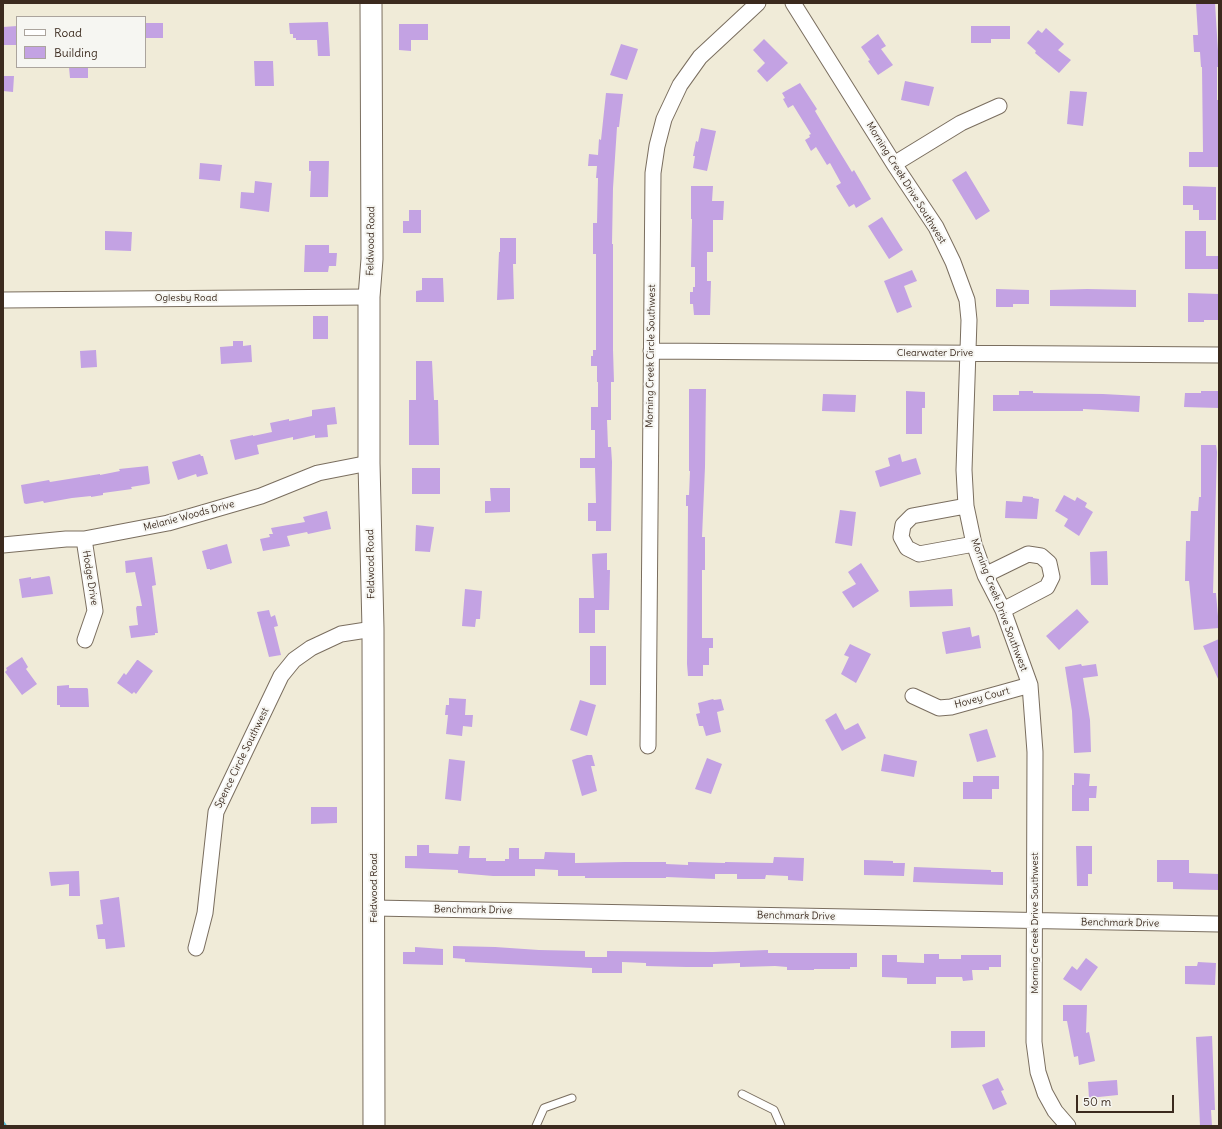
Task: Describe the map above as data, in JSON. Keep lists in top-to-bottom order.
{
  "streets": {
    "street": [
      "Morning Creek Drive Southwest",
      "Feldwood Road",
      "Oglesby Road",
      "Clearwater Drive",
      "Morning Creek Circle Southwest",
      "Melanie Woods Drive",
      "Hodge Drive",
      "Hovey Court",
      "Spence Circle Southwest",
      "Benchmark Drive"
    ]
  },
  "crossings": [
    ["Morning Creek Drive Southwest", "Clearwater Drive"],
    ["Morning Creek Drive Southwest", "Hovey Court"],
    ["Morning Creek Drive Southwest", "Benchmark Drive"],
    ["Feldwood Road", "Oglesby Road"],
    ["Feldwood Road", "Melanie Woods Drive"],
    ["Feldwood Road", "Spence Circle Southwest"],
    ["Feldwood Road", "Benchmark Drive"],
    ["Clearwater Drive", "Morning Creek Circle Southwest"],
    ["Melanie Woods Drive", "Hodge Drive"]
  ],
  "legend": ["Road", "Building"],
  "scale_bar": "50 m"
}
